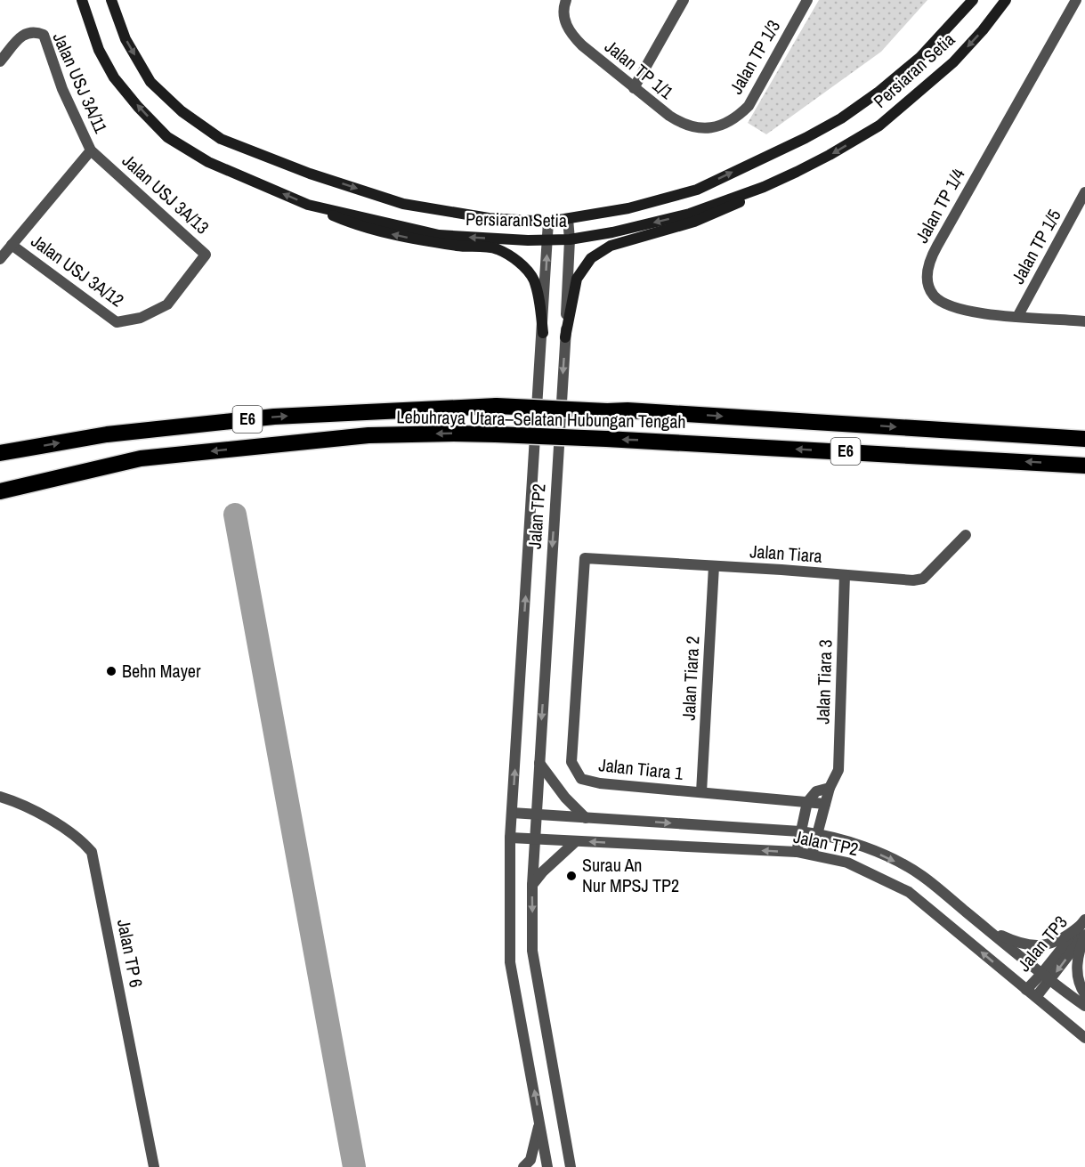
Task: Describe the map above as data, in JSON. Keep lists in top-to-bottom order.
{
  "streets": {
    "highway": ["E6", "Lebuhraya Utara–Selatan Hubungan Tengah"],
    "main road": ["Persiaran Setia"],
    "street": [
      "Jalan TP 1/3",
      "Jalan TP 1/1",
      "Jalan USJ 3A/11",
      "Jalan USJ 3A/13",
      "Jalan TP 1/4",
      "Jalan TP 1/5",
      "Jalan USJ 3A/12",
      "Jalan TP2",
      "Jalan Tiara",
      "Jalan Tiara 2",
      "Jalan Tiara 3",
      "Jalan Tiara 1",
      "Jalan TP3",
      "Jalan TP 6"
    ]
  },
  "crossings": [
    ["Jalan TP 1/3", "Jalan TP 1/1"],
    ["Persiaran Setia", "Jalan TP2"],
    ["Jalan USJ 3A/11", "Jalan USJ 3A/13"],
    ["Jalan USJ 3A/11", "Jalan USJ 3A/12"],
    ["Jalan USJ 3A/13", "Jalan USJ 3A/12"],
    ["Jalan TP 1/4", "Jalan TP 1/5"],
    ["Jalan TP2", "Jalan Tiara 3"],
    ["Jalan TP2", "Jalan TP3"],
    ["Jalan Tiara", "Jalan Tiara 2"],
    ["Jalan Tiara", "Jalan Tiara 3"],
    ["Jalan Tiara", "Jalan Tiara 1"],
    ["Jalan Tiara 2", "Jalan Tiara 1"],
    ["Jalan Tiara 3", "Jalan Tiara 1"]
  ],
  "places": ["Behn Mayer", "Surau An Nur MPSJ TP2"]
}
